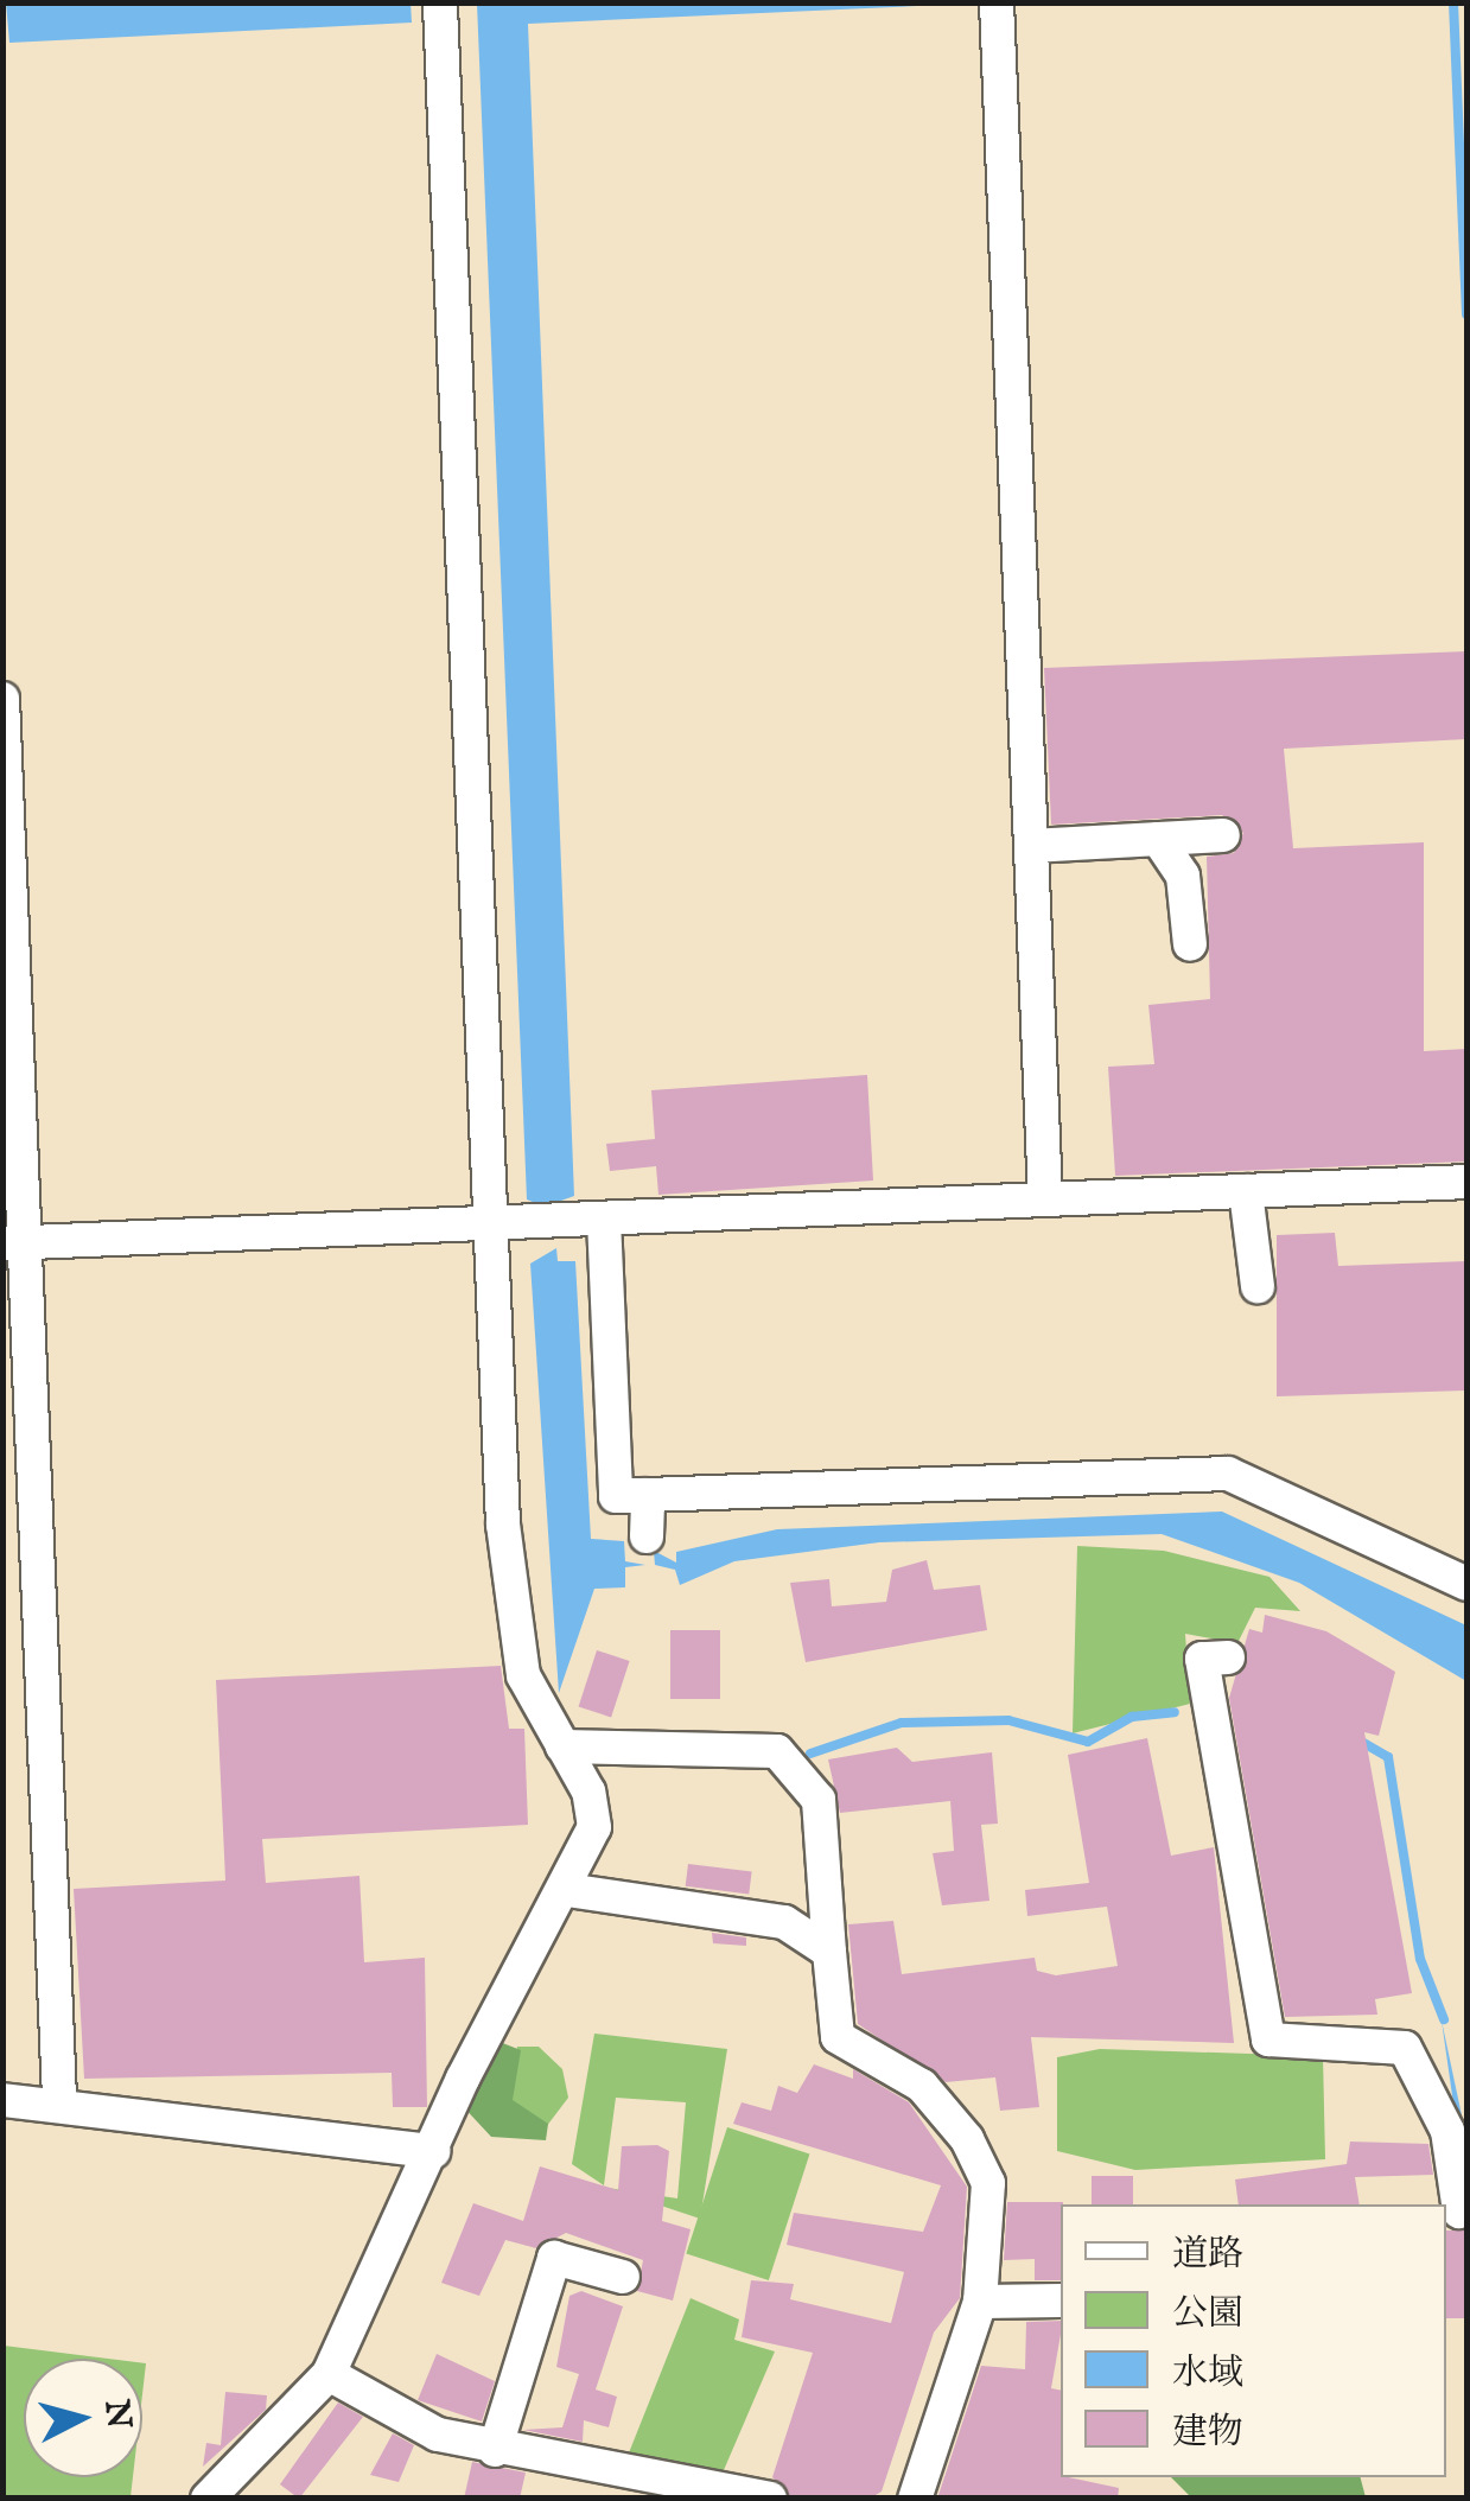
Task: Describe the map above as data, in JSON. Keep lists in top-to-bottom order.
{
  "legend": [
    "道路",
    "公園",
    "水域",
    "建物"
  ],
  "north": "right"
}
